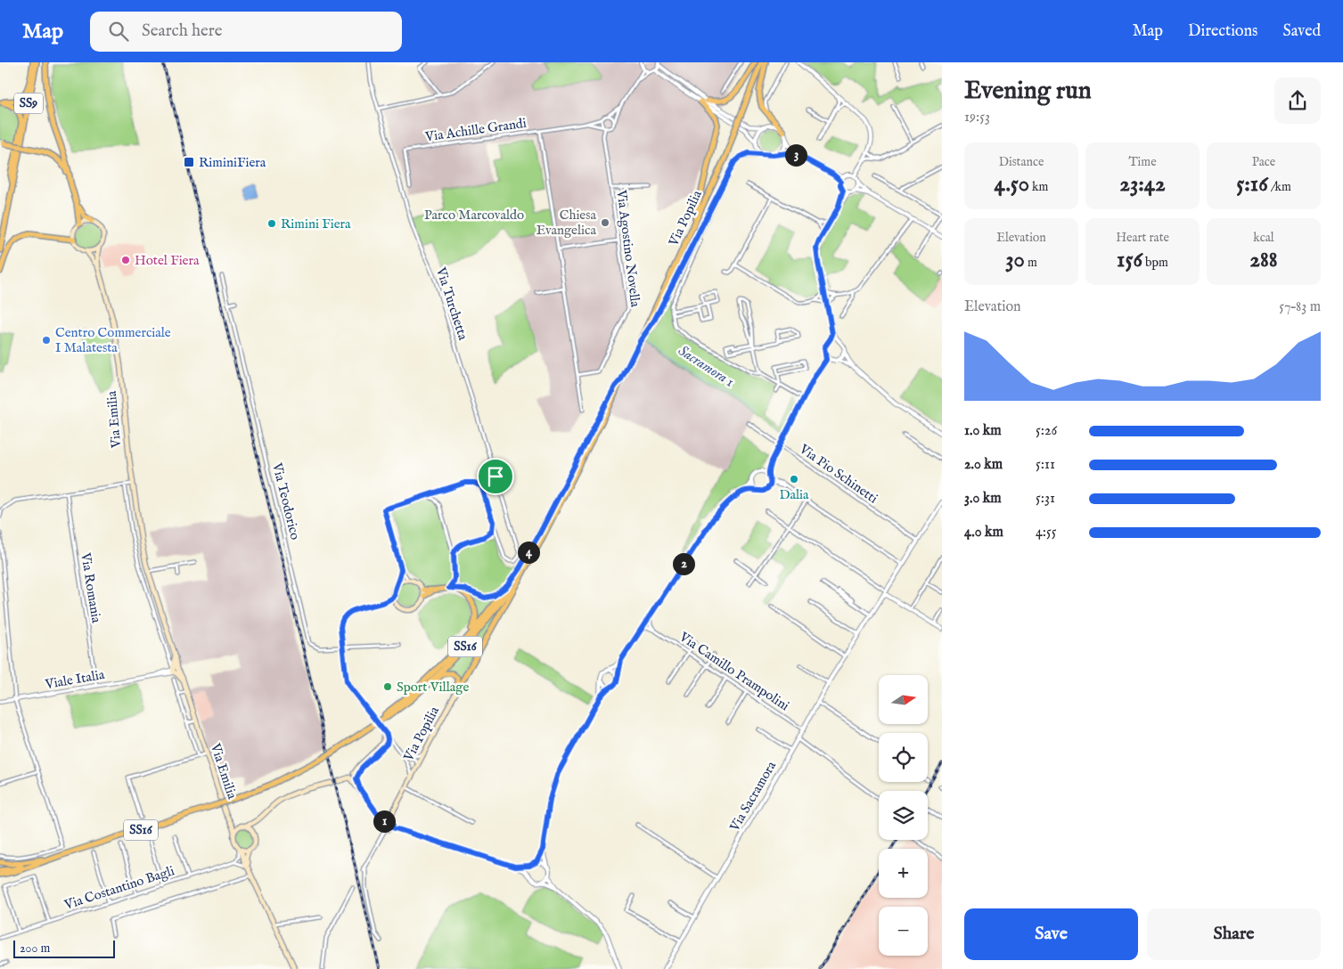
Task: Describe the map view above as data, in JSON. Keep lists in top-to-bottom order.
{
  "streets": {
    "main road": [
      "SS9",
      "Via Popilia",
      "Via Emilia",
      "SS16"
    ],
    "street": [
      "Via Achille Grandi",
      "Via Agostino Novella",
      "Via Turchetta",
      "Via Pio Schinetti",
      "Via Teodorico",
      "Via Romania",
      "Via Camillo Prampolini",
      "Viale Italia",
      "Via Sacramora",
      "Via Costantino Bagli"
    ]
  },
  "crossings": [
    ["Via Achille Grandi", "Via Agostino Novella"],
    ["Via Popilia", "SS16"],
    ["Via Emilia", "Viale Italia"],
    ["Via Pio Schinetti", "Via Sacramora"],
    ["Via Romania", "Viale Italia"],
    ["Via Camillo Prampolini", "Via Sacramora"]
  ],
  "water": ["Sacramora 1"],
  "parks": ["Parco Marcovaldo"],
  "places": {
    "transit": ["RiminiFiera"],
    "other": [
      "Chiesa Evangelica",
      "Rimini Fiera",
      "Hotel Fiera",
      "Centro Commerciale I Malatesta",
      "Dalia",
      "Sport Village"
    ]
  },
  "scale_bar": "200 m",
  "north": "right",
  "page": {
    "header": "Map",
    "search": "Search here",
    "nav": ["Map", "Directions", "Saved"],
    "heading": ["Evening run", "19:53"],
    "stats": [
      ["Distance", "4.50 km"],
      ["Time", "23:42"],
      ["Pace", "5:16 /km"],
      ["Elevation", "30 m"],
      ["Heart rate", "156 bpm"],
      ["kcal", "288"]
    ],
    "pins": [
      "3",
      "4",
      "2",
      "1"
    ],
    "chart": ["Elevation", "57–83 m"],
    "list": [
      {
        "name": "1.0 km",
        "note": "5:26"
      },
      {
        "name": "2.0 km",
        "note": "5:11"
      },
      {
        "name": "3.0 km",
        "note": "5:31"
      },
      {
        "name": "4.0 km",
        "note": "4:55"
      }
    ],
    "map_buttons": ["+", "−"],
    "buttons": ["Save", "Share"],
    "scale": "200 m"
  }
}
